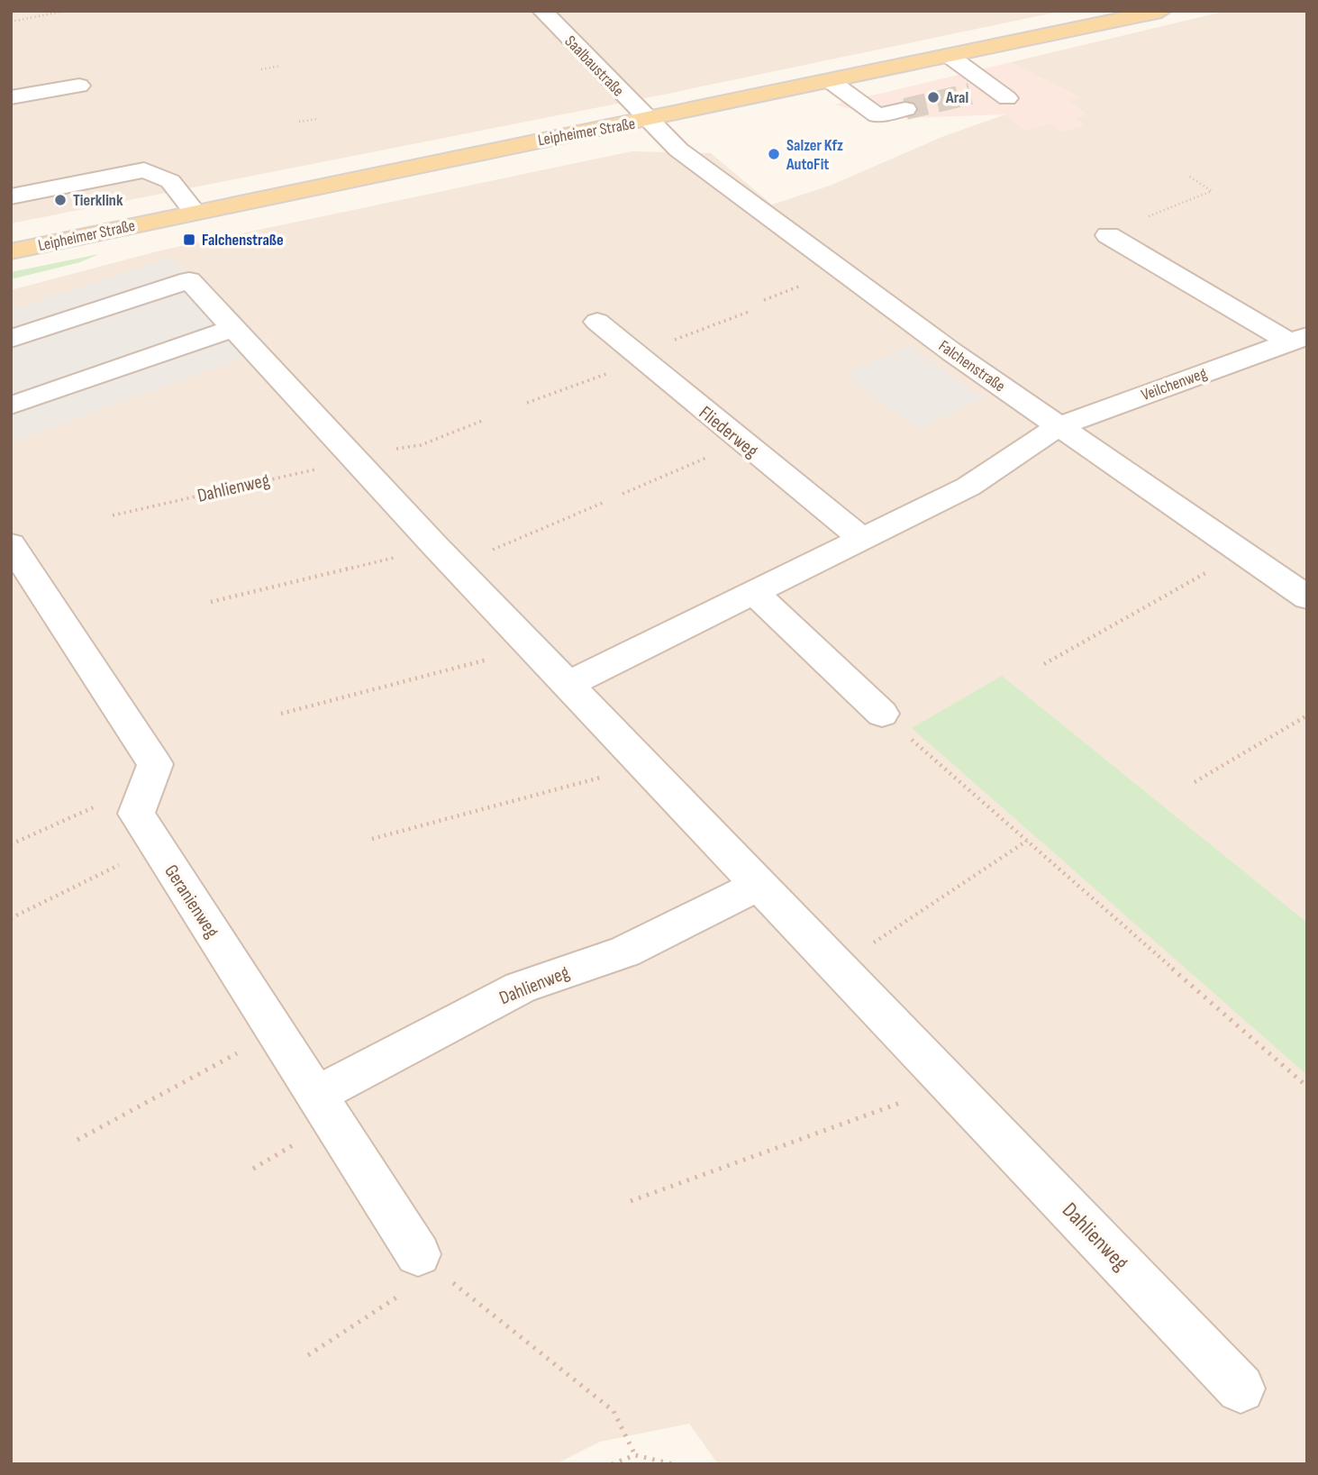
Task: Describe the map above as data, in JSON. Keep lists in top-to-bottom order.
{
  "streets": {
    "main road": ["Leipheimer Straße"],
    "street": [
      "Saalbaustraße",
      "Falchenstraße",
      "Veilchenweg",
      "Fliederweg",
      "Dahlienweg",
      "Geranienweg"
    ]
  },
  "crossings": [
    ["Saalbaustraße", "Leipheimer Straße"],
    ["Saalbaustraße", "Falchenstraße"],
    ["Leipheimer Straße", "Falchenstraße"],
    ["Falchenstraße", "Veilchenweg"],
    ["Dahlienweg", "Geranienweg"]
  ],
  "places": {
    "other": ["Aral", "Salzer Kfz AutoFit", "Tierklink"],
    "transit": ["Falchenstraße"]
  }
}
